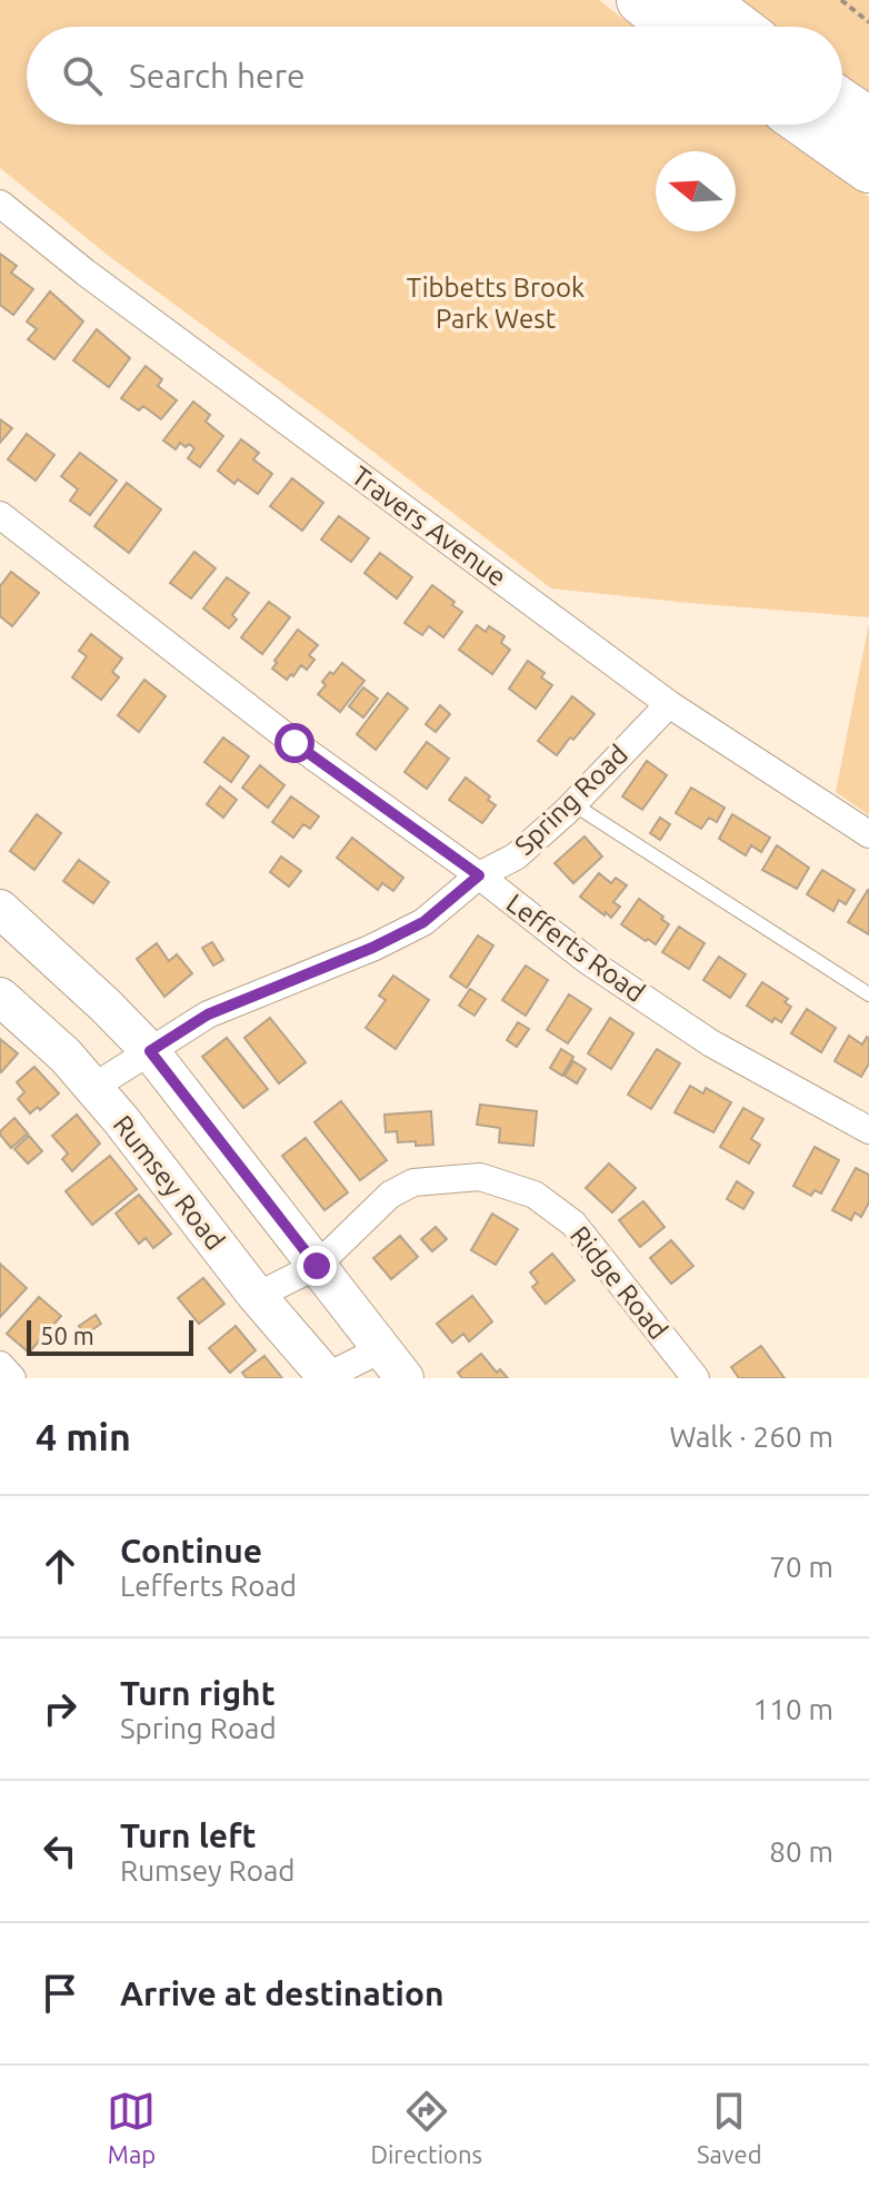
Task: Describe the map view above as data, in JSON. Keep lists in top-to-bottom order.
{
  "streets": {
    "street": [
      "Travers Avenue",
      "Spring Road",
      "Lefferts Road",
      "Rumsey Road",
      "Ridge Road"
    ]
  },
  "crossings": [
    ["Travers Avenue", "Spring Road"],
    ["Spring Road", "Lefferts Road"],
    ["Spring Road", "Rumsey Road"],
    ["Rumsey Road", "Ridge Road"]
  ],
  "parks": ["Tibbetts Brook Park West"],
  "scale_bar": "50 m",
  "north": "left",
  "page": {
    "search": "Search here",
    "scale": "50 m",
    "heading": ["4 min", "Walk · 260 m"],
    "list": [
      ["Continue", "Lefferts Road", "70 m"],
      ["Turn right", "Spring Road", "110 m"],
      ["Turn left", "Rumsey Road", "80 m"],
      "Arrive at destination"
    ],
    "nav": ["Map", "Directions", "Saved"]
  }
}
